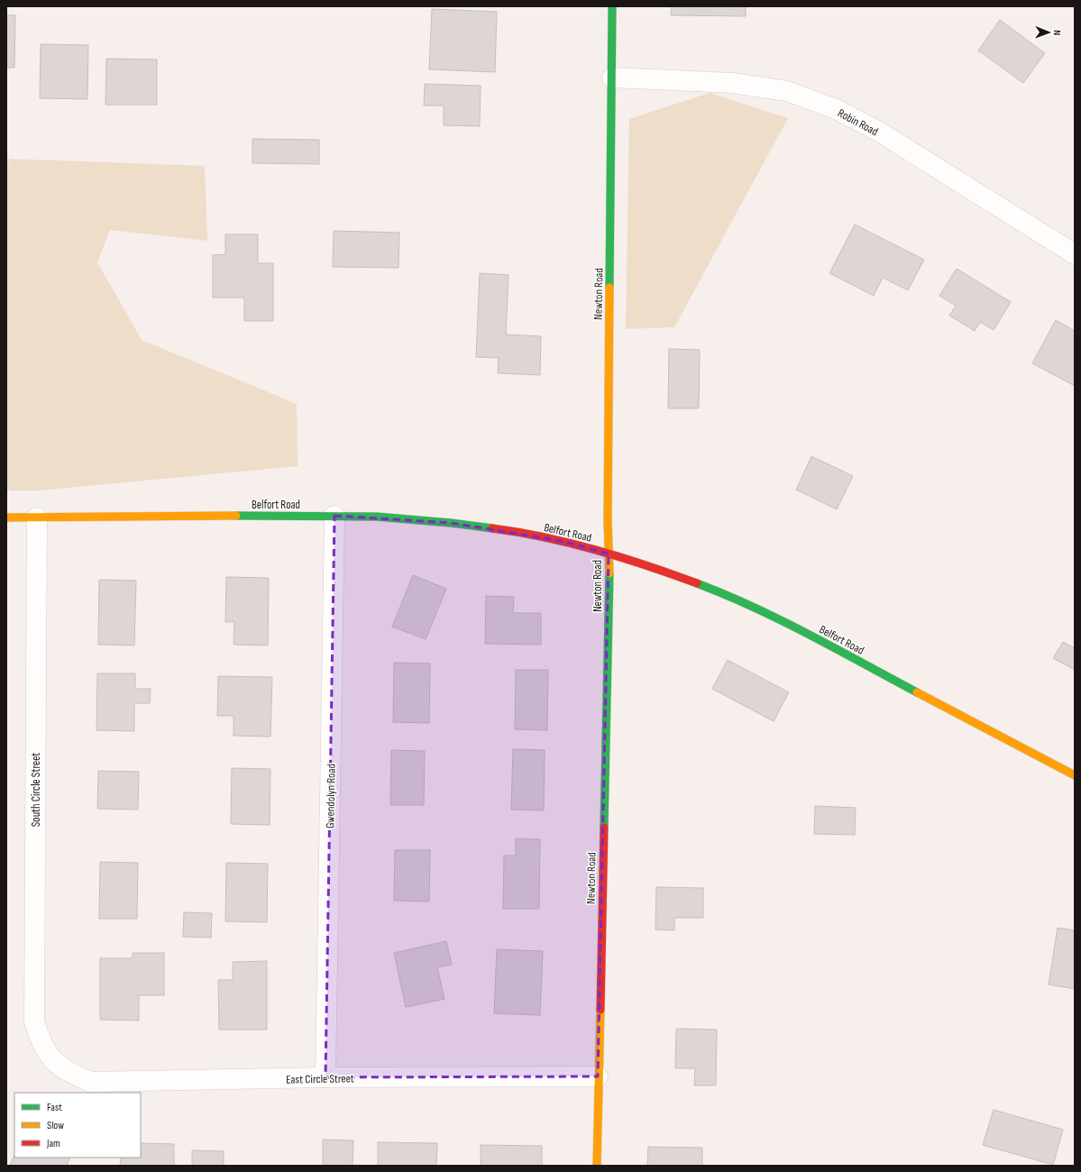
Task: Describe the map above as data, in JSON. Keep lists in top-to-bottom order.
{
  "streets": {
    "street": [
      "Robin Road",
      "Newton Road",
      "Belfort Road",
      "South Circle Street",
      "Gwendolyn Road",
      "East Circle Street"
    ]
  },
  "crossings": [
    ["Robin Road", "Newton Road"],
    ["Newton Road", "Belfort Road"],
    ["Newton Road", "East Circle Street"],
    ["Belfort Road", "South Circle Street"],
    ["Belfort Road", "Gwendolyn Road"],
    ["South Circle Street", "East Circle Street"],
    ["Gwendolyn Road", "East Circle Street"]
  ],
  "legend": ["Fast", "Slow", "Jam"],
  "north": "right"
}
